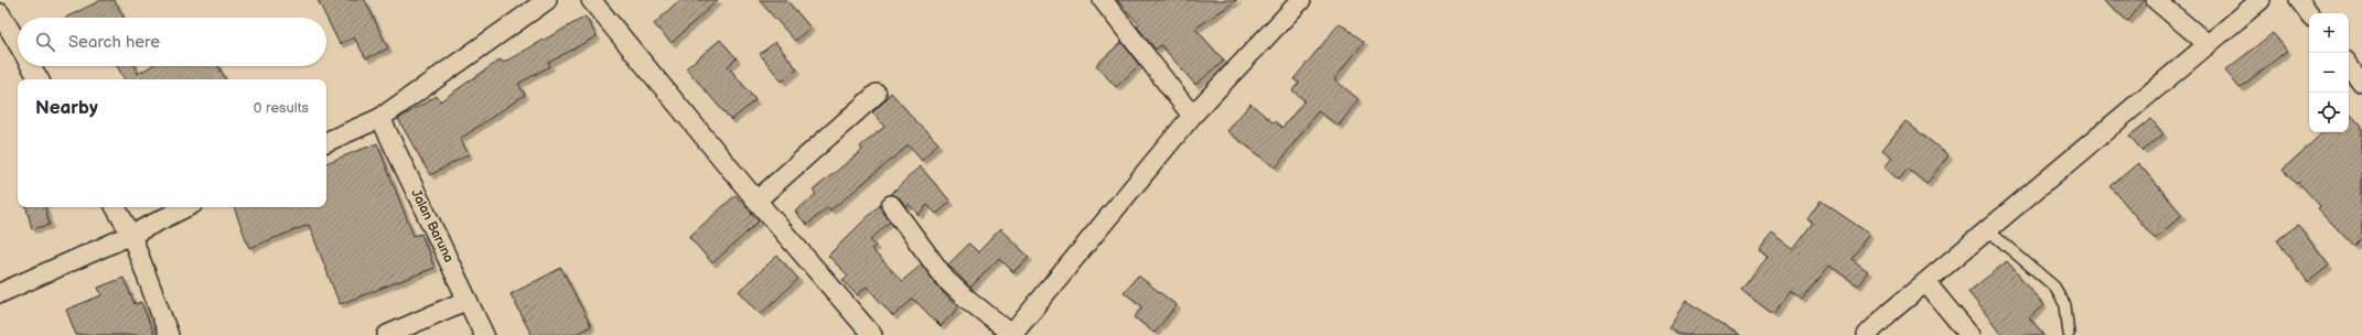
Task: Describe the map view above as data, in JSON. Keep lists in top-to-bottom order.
{
  "streets": {
    "street": ["Jalan Baruna"]
  },
  "page": {
    "map_buttons": ["+", "−"],
    "search": "Search here",
    "heading": ["Nearby", "0 results"]
  }
}
